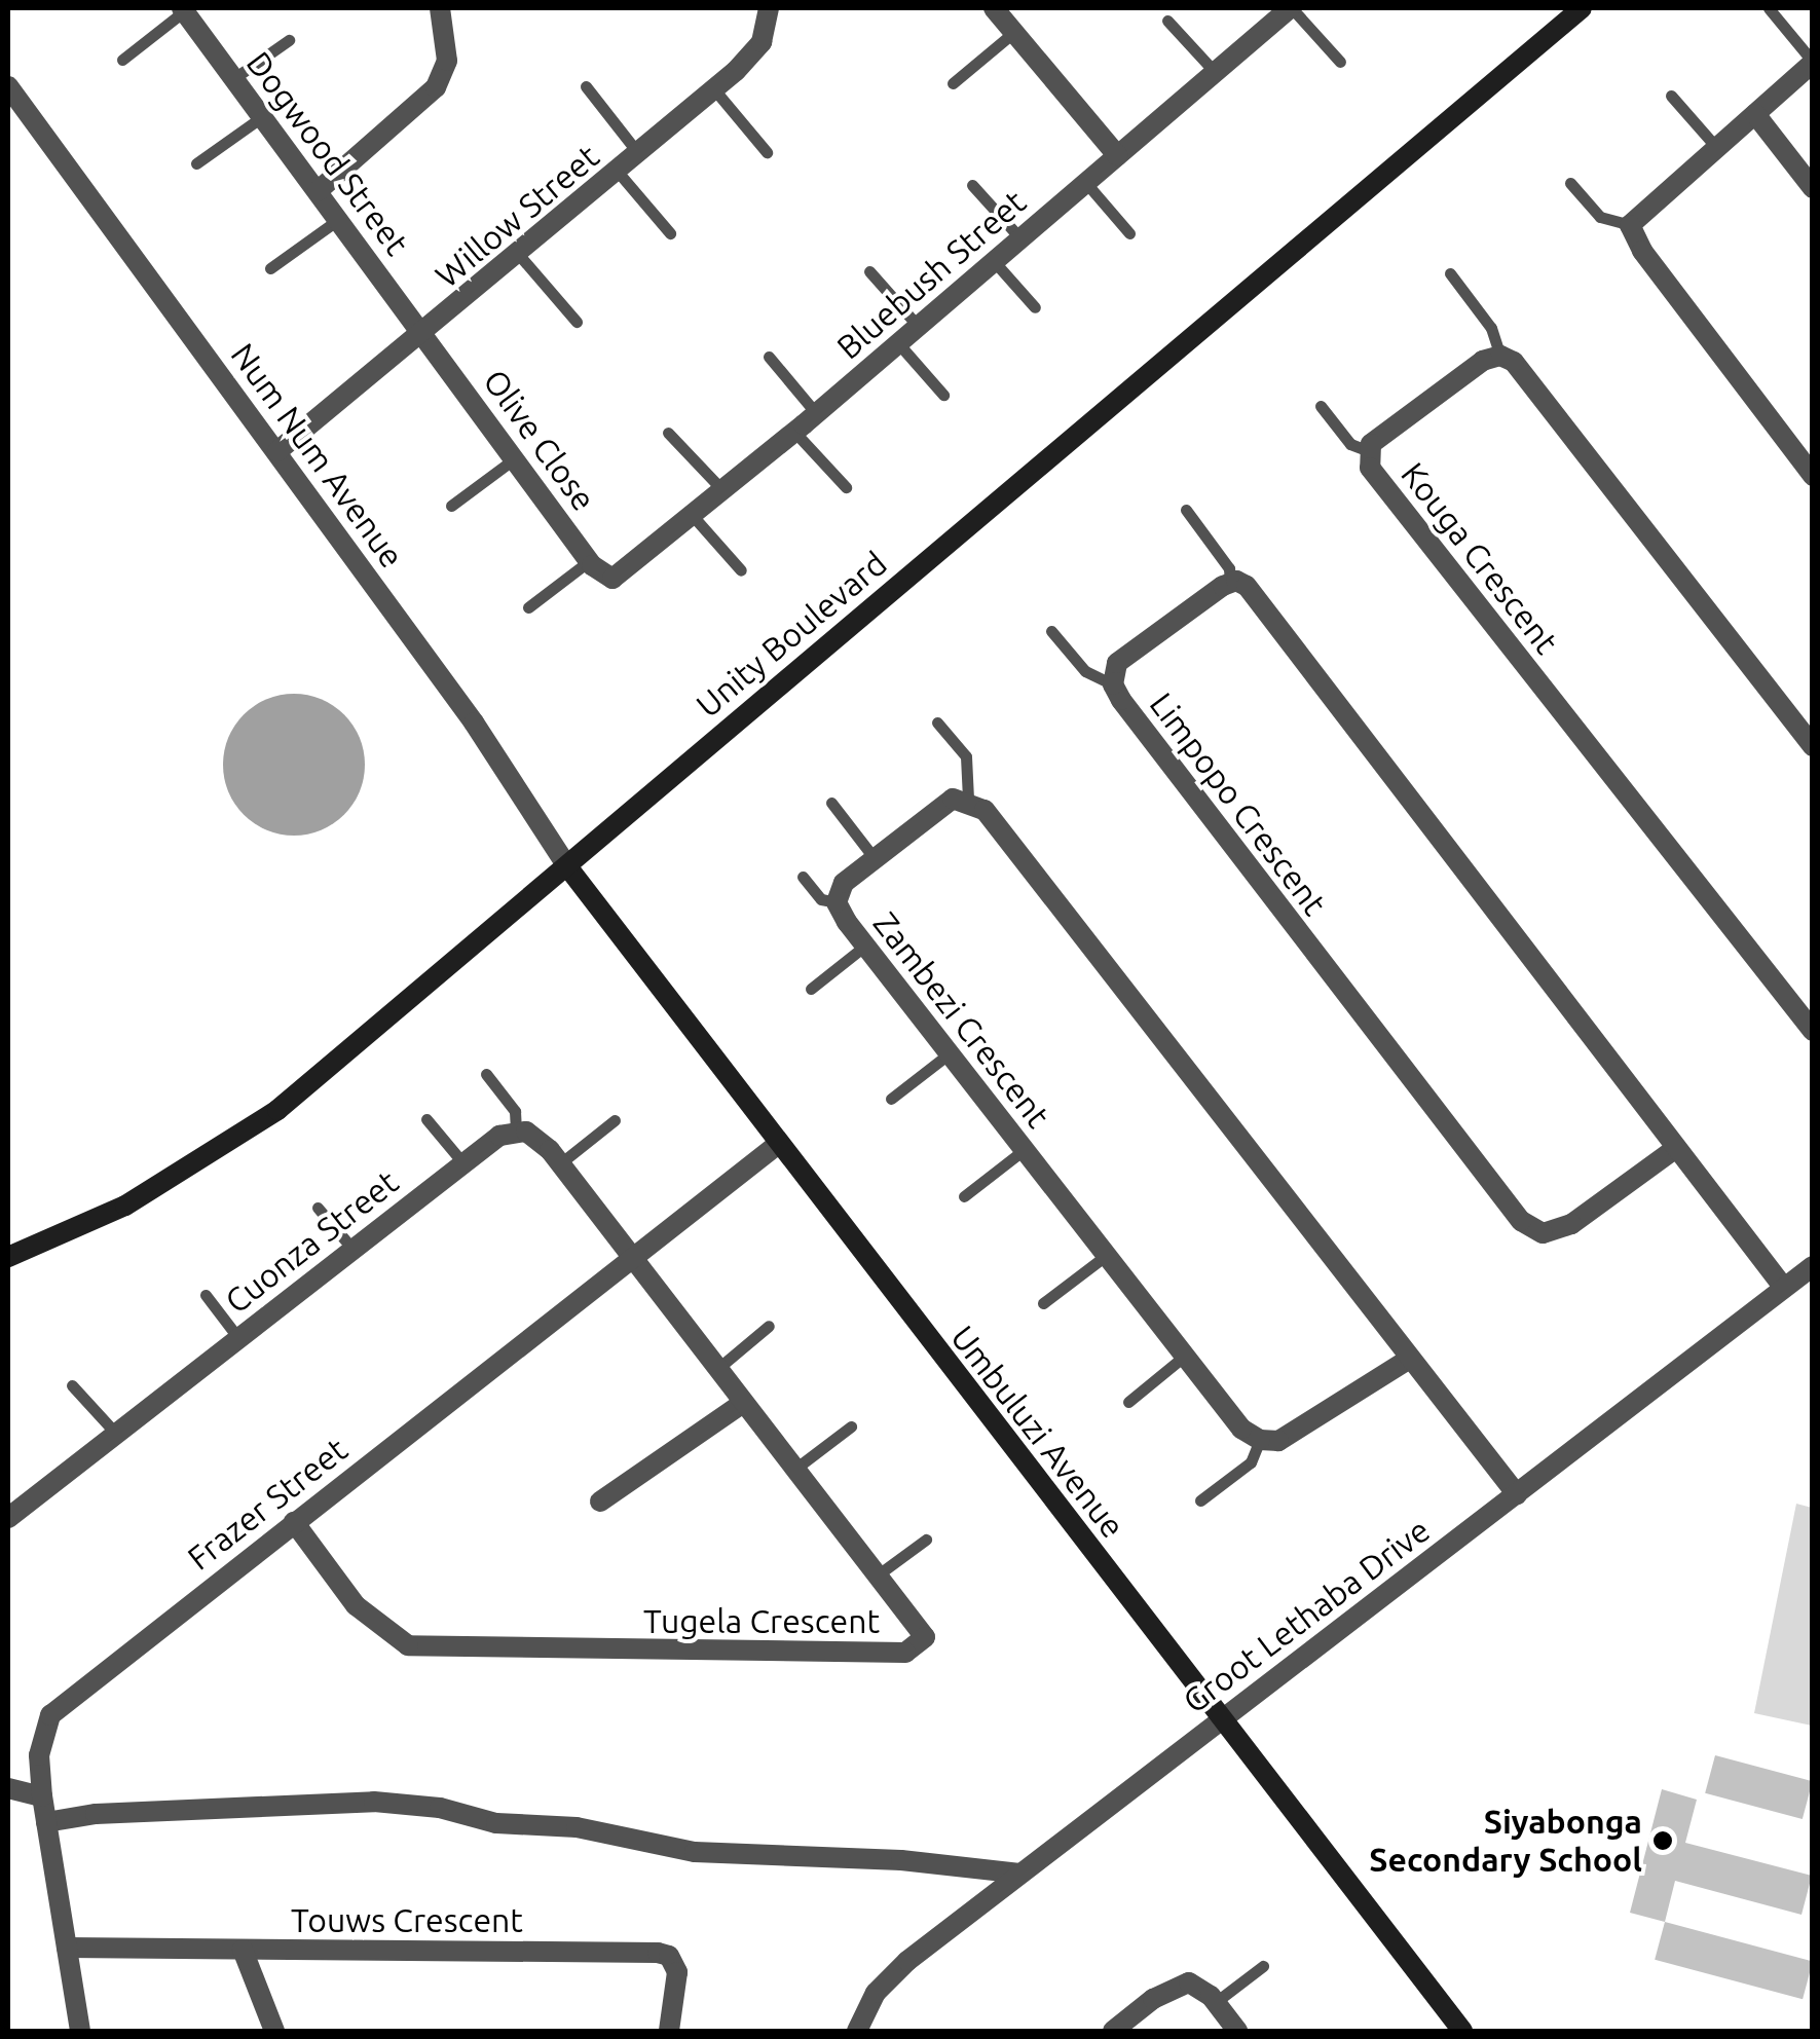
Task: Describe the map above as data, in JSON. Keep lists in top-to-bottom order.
{
  "streets": {
    "street": [
      "Dogwood Street",
      "Willow Street",
      "Bluebush Street",
      "Olive Close",
      "Num Num Avenue",
      "Kouga Crescent",
      "Unity Boulevard",
      "Limpopo Crescent",
      "Zambezi Crescent",
      "Cuonza Street",
      "Umbuluzi Avenue",
      "Frazer Street",
      "Groot Lethaba Drive",
      "Tugela Crescent",
      "Touws Crescent"
    ]
  },
  "crossings": [
    ["Dogwood Street", "Willow Street"],
    ["Dogwood Street", "Olive Close"],
    ["Willow Street", "Olive Close"],
    ["Willow Street", "Num Num Avenue"],
    ["Bluebush Street", "Olive Close"],
    ["Num Num Avenue", "Unity Boulevard"],
    ["Num Num Avenue", "Umbuluzi Avenue"],
    ["Unity Boulevard", "Umbuluzi Avenue"],
    ["Umbuluzi Avenue", "Frazer Street"],
    ["Umbuluzi Avenue", "Groot Lethaba Drive"],
    ["Frazer Street", "Tugela Crescent"],
    ["Frazer Street", "Touws Crescent"]
  ],
  "places": ["Siyabonga Secondary School"]
}
